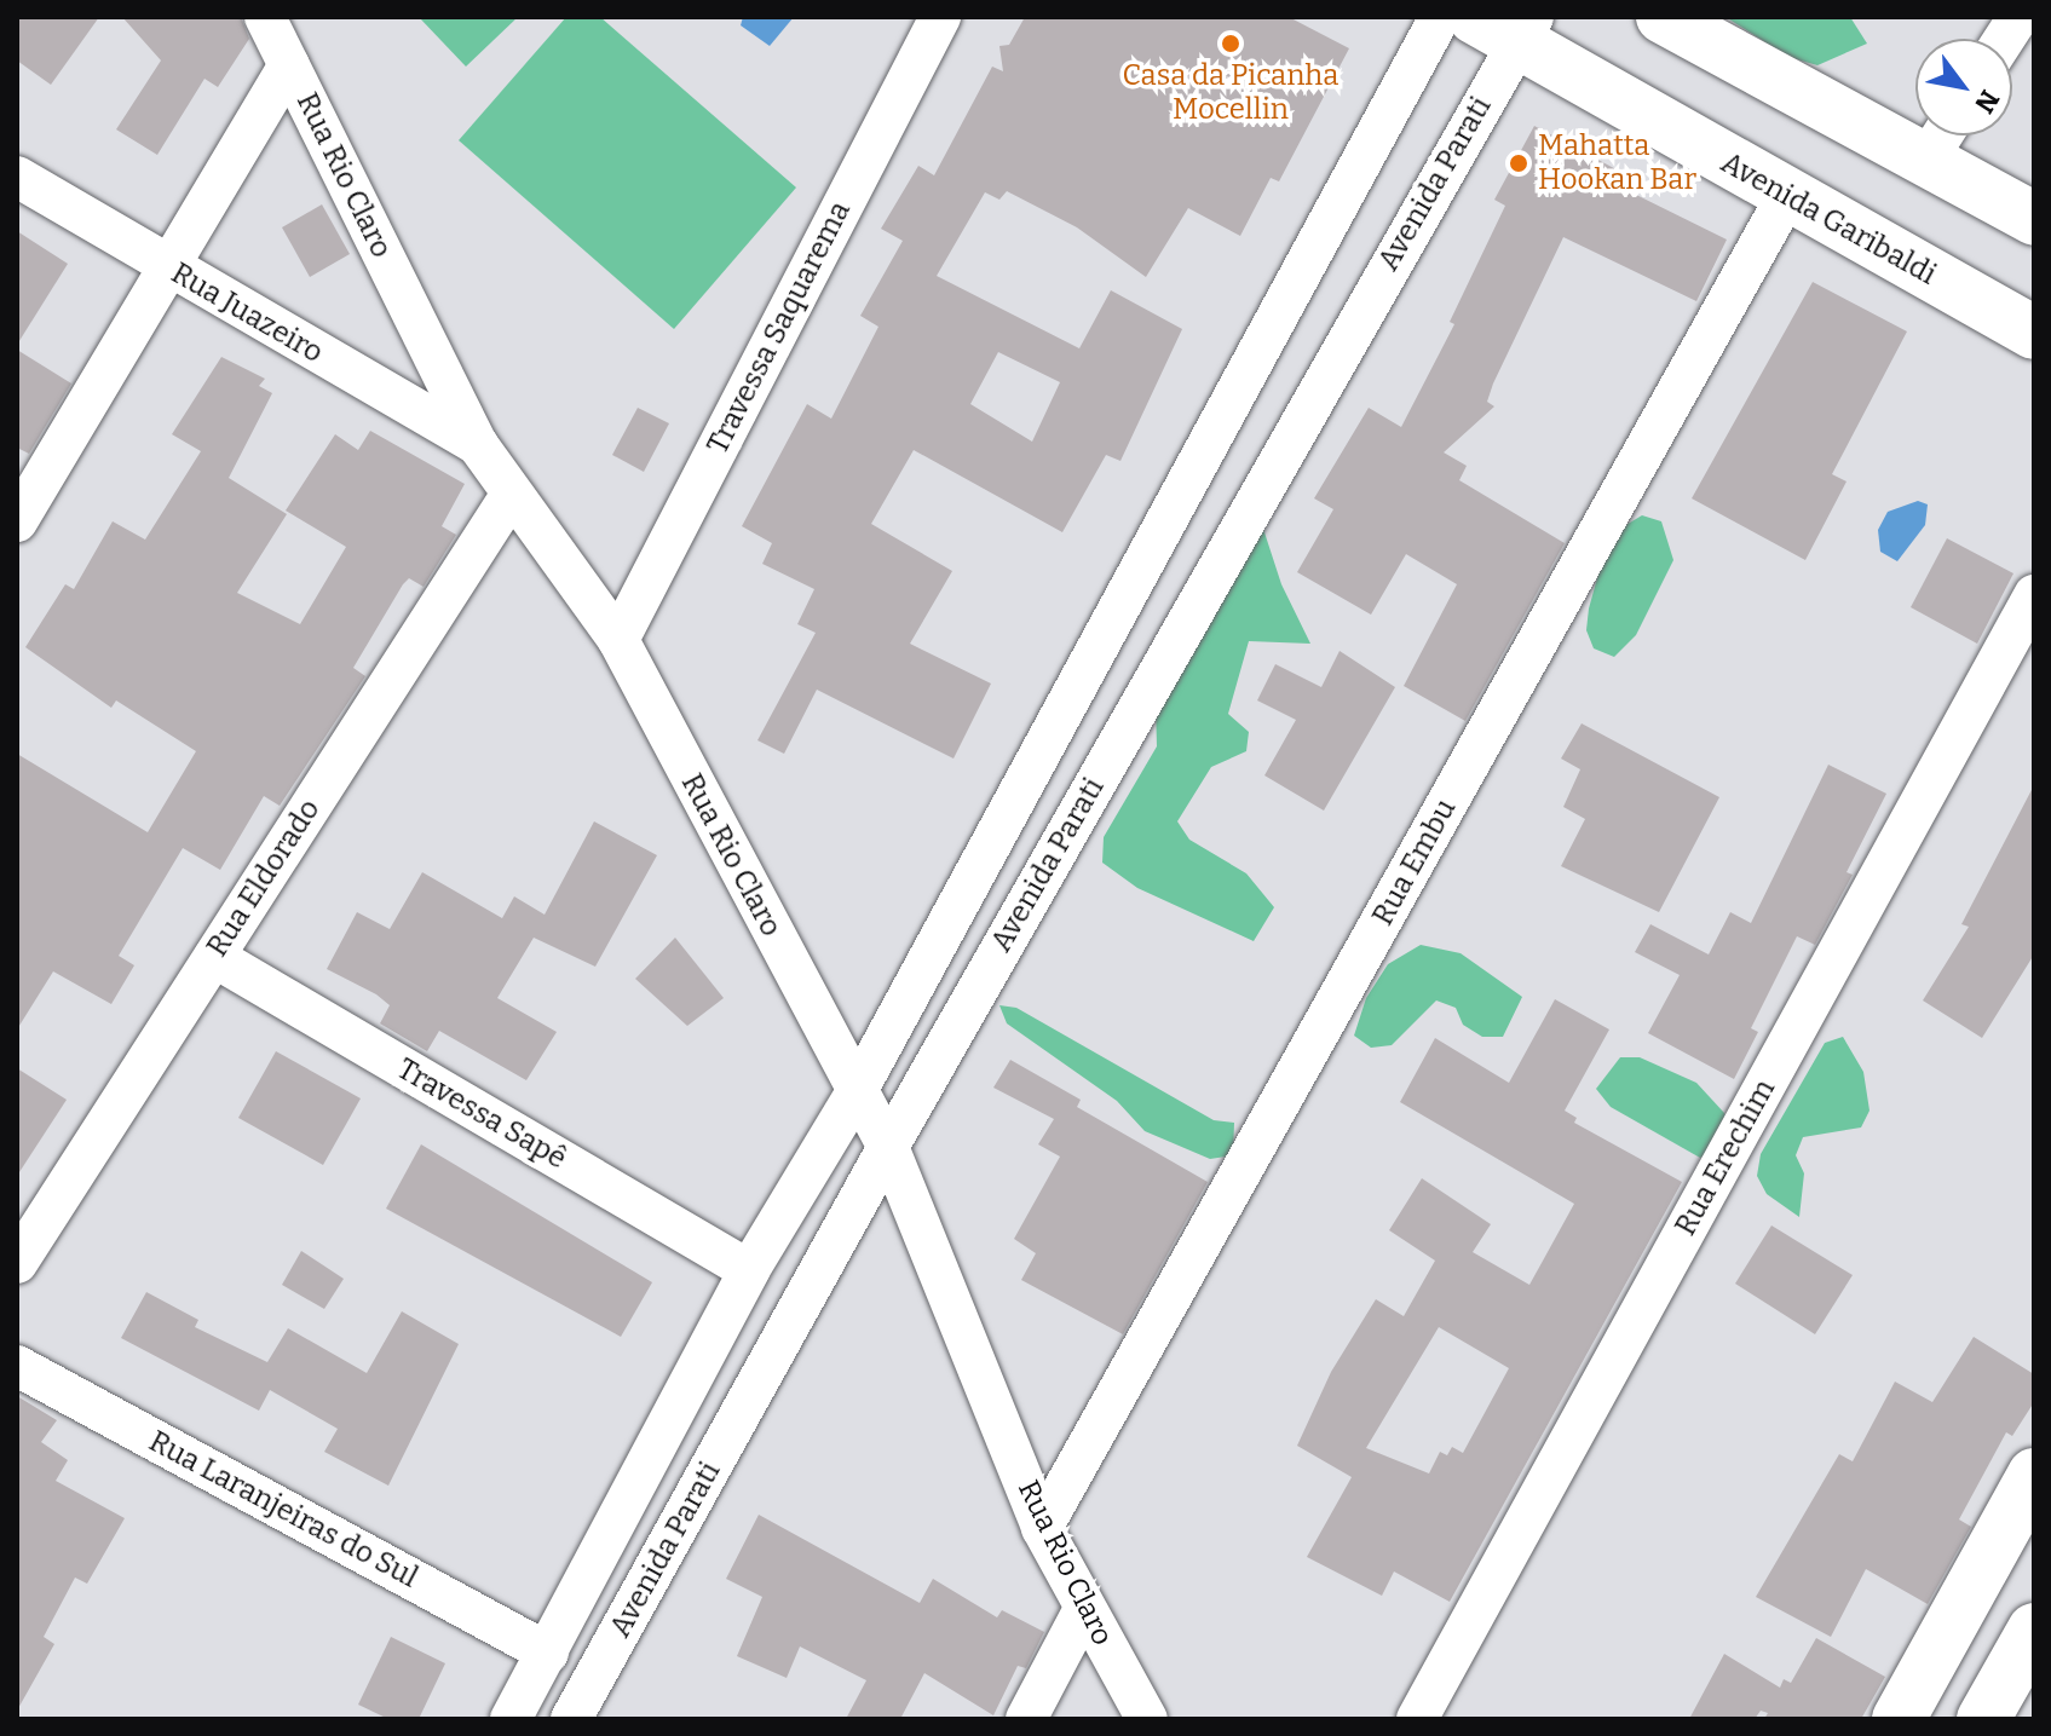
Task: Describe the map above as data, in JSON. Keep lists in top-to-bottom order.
{
  "streets": {
    "main road": ["Avenida Garibaldi"],
    "street": [
      "Rua Rio Claro",
      "Avenida Parati",
      "Rua Juazeiro",
      "Travessa Saquarema",
      "Rua Embu",
      "Rua Eldorado",
      "Travessa Sapê",
      "Rua Erechim",
      "Rua Laranjeiras do Sul"
    ]
  },
  "crossings": [
    ["Rua Rio Claro", "Avenida Parati"],
    ["Rua Rio Claro", "Rua Juazeiro"],
    ["Rua Rio Claro", "Travessa Saquarema"],
    ["Rua Rio Claro", "Rua Embu"],
    ["Rua Rio Claro", "Rua Eldorado"],
    ["Avenida Parati", "Avenida Garibaldi"],
    ["Avenida Parati", "Travessa Sapê"],
    ["Avenida Parati", "Rua Laranjeiras do Sul"],
    ["Avenida Garibaldi", "Rua Embu"],
    ["Rua Eldorado", "Travessa Sapê"]
  ],
  "places": ["Casa da Picanha Mocellin", "Mahatta Hookan Bar"],
  "north": "bottom right"
}
